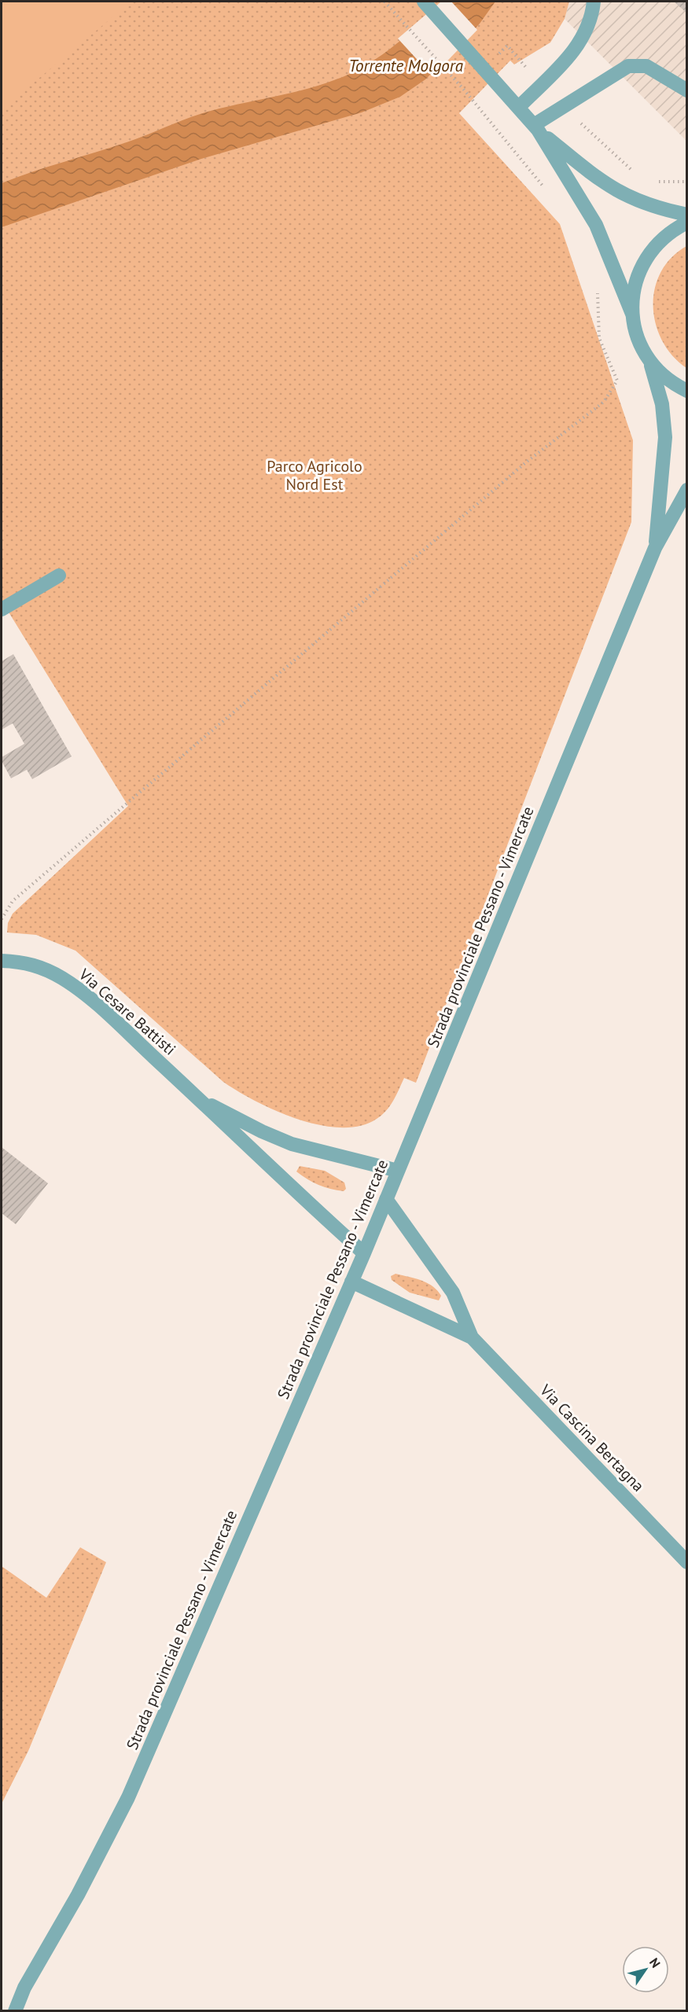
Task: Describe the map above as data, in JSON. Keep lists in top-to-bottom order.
{
  "streets": {
    "street": ["Strada provinciale Pessano - Vimercate", "Via Cesare Battisti", "Via Cascina Bertagna"]
  },
  "crossings": [
    ["Strada provinciale Pessano - Vimercate", "Via Cesare Battisti"],
    ["Strada provinciale Pessano - Vimercate", "Via Cascina Bertagna"]
  ],
  "water": ["Torrente Molgora"],
  "parks": ["Parco Agricolo Nord Est"],
  "north": "top right"
}
